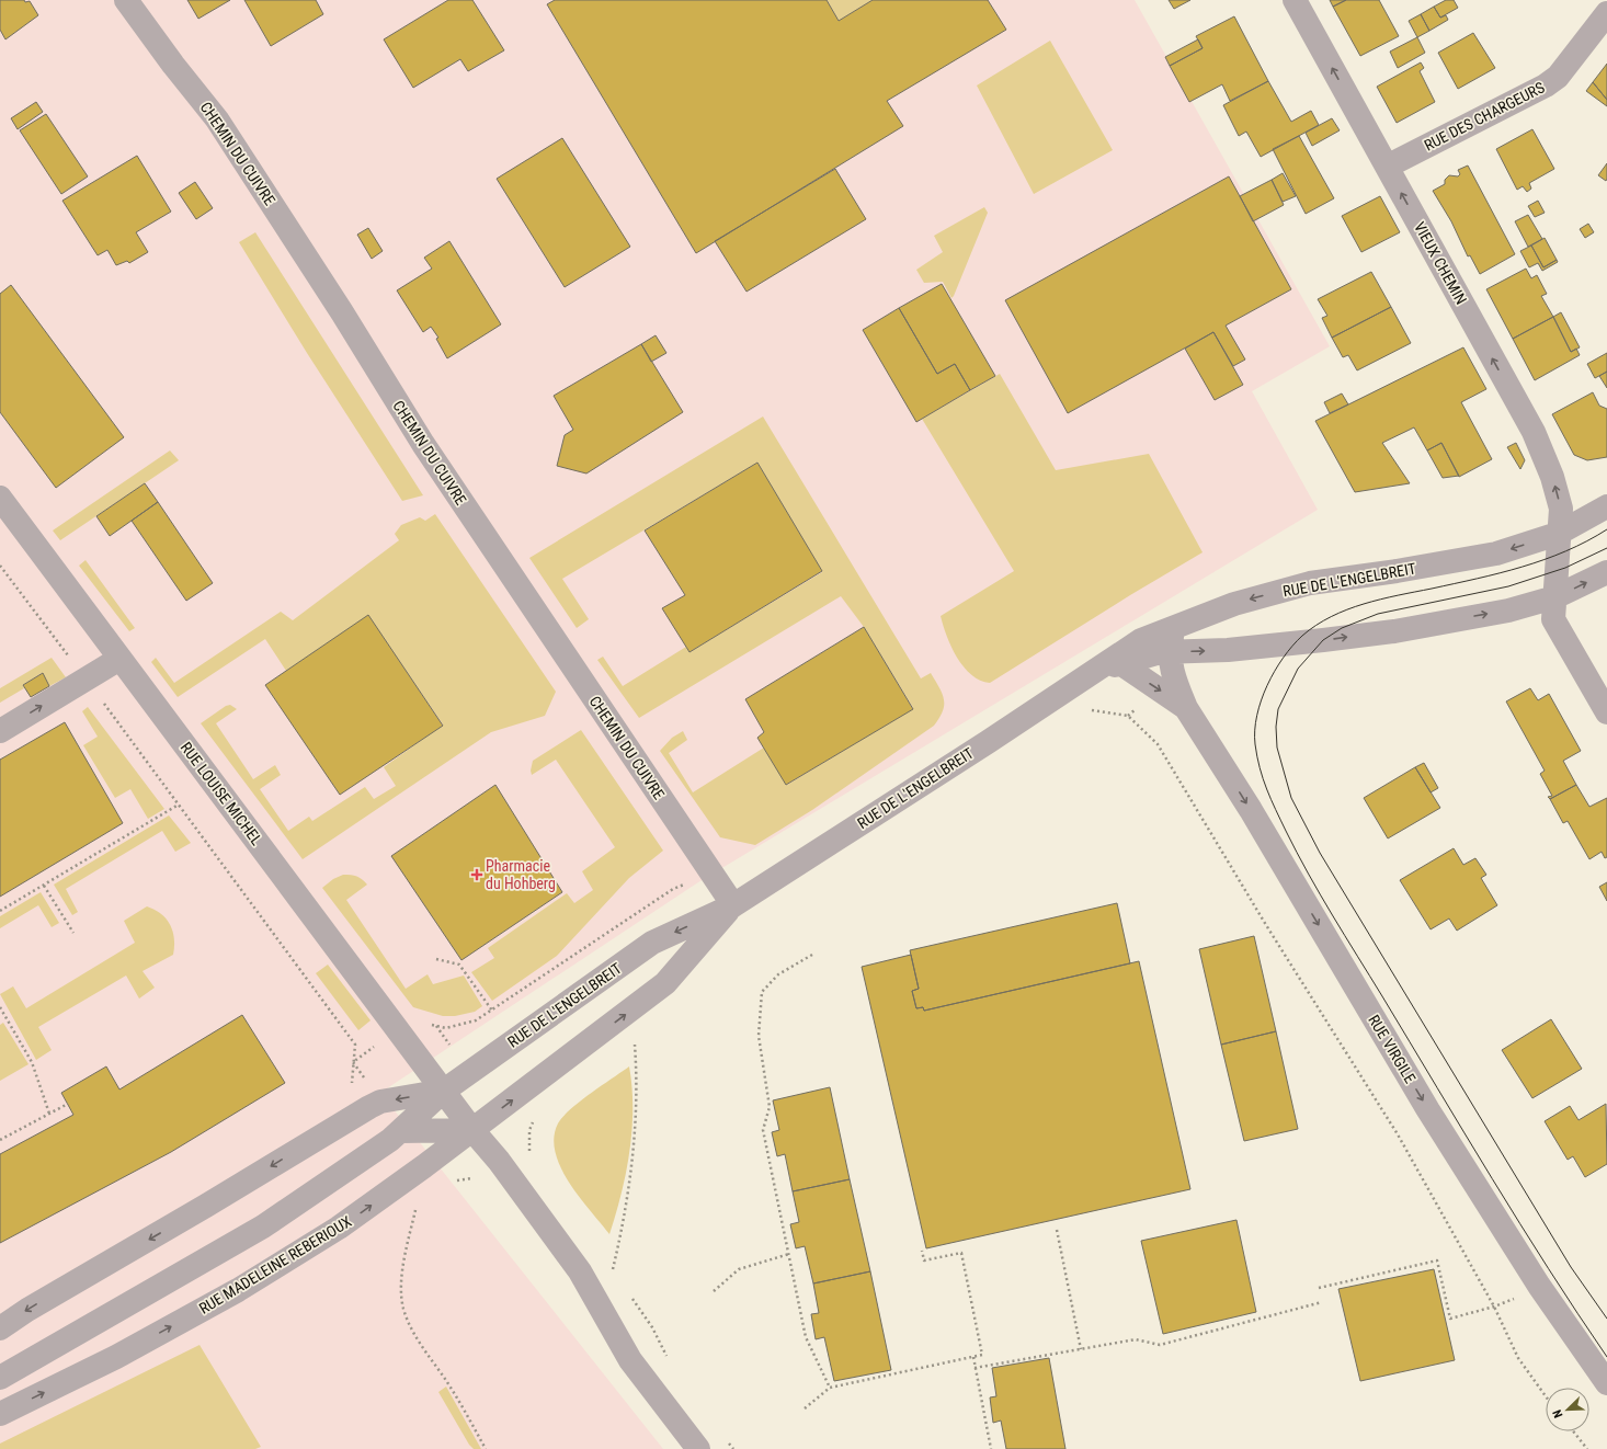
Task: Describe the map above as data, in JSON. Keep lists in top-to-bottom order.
{
  "streets": {
    "street": [
      "RUE DES CHARGEURS",
      "CHEMIN DU CUIVRE",
      "VIEUX CHEMIN",
      "RUE DE L'ENGELBREIT",
      "RUE LOUISE MICHEL",
      "RUE VIRGILE",
      "RUE MADELEINE REBERIOUX"
    ]
  },
  "crossings": [
    ["RUE DES CHARGEURS", "VIEUX CHEMIN"],
    ["CHEMIN DU CUIVRE", "RUE DE L'ENGELBREIT"],
    ["VIEUX CHEMIN", "RUE DE L'ENGELBREIT"],
    ["RUE DE L'ENGELBREIT", "RUE LOUISE MICHEL"],
    ["RUE DE L'ENGELBREIT", "RUE VIRGILE"],
    ["RUE DE L'ENGELBREIT", "RUE MADELEINE REBERIOUX"]
  ],
  "one_way": ["VIEUX CHEMIN", "RUE VIRGILE"],
  "places": {
    "health": ["Pharmacie du Hohberg"]
  },
  "north": "bottom left"
}
